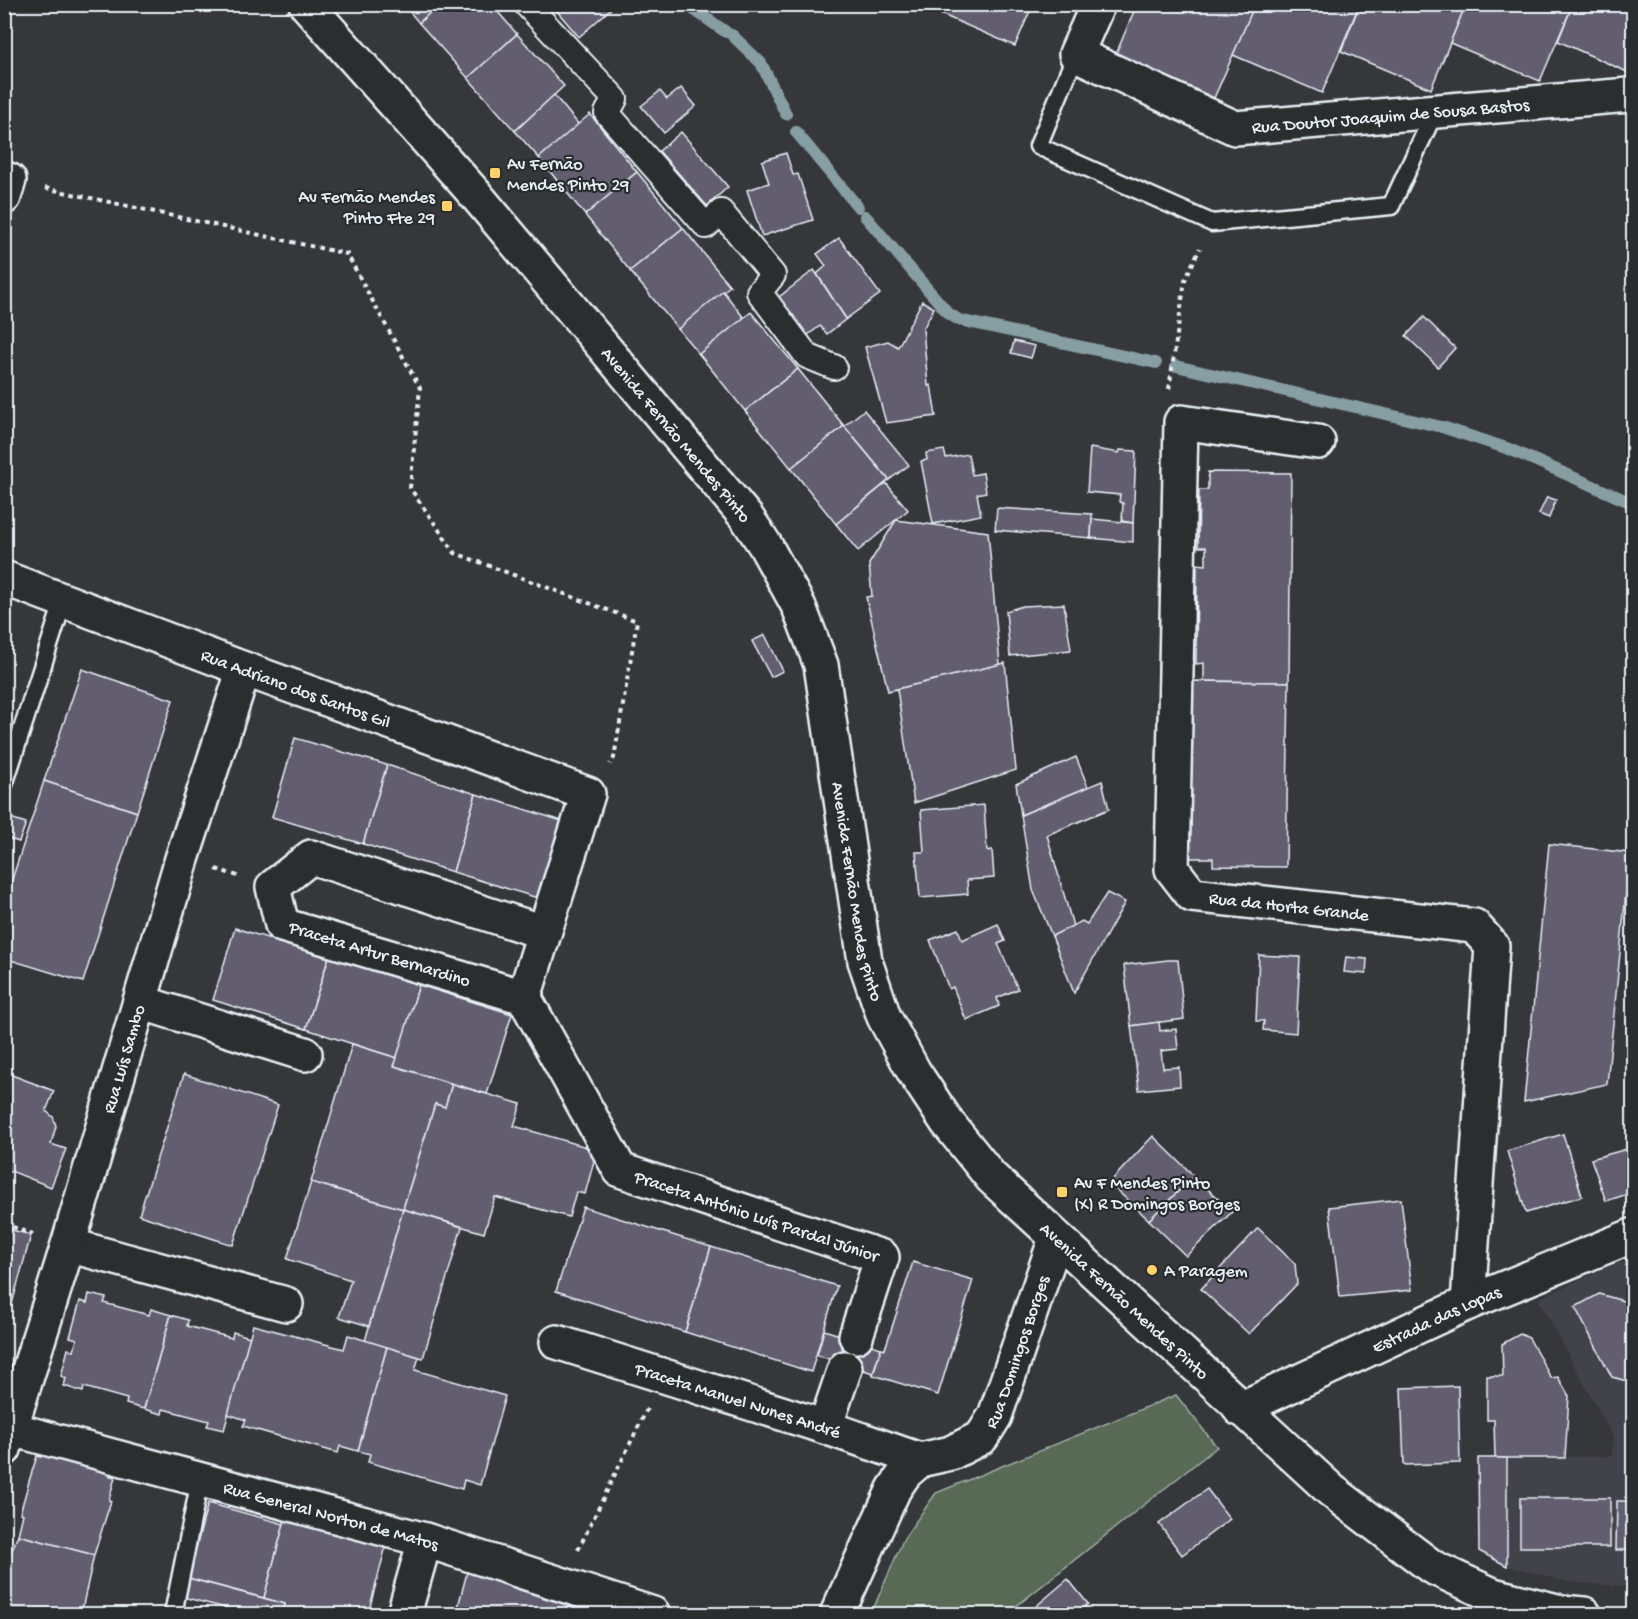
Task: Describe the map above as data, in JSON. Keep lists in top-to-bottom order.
{
  "streets": {
    "street": [
      "Rua Doutor Joaquim de Sousa Bastos",
      "Avenida Fernão Mendes Pinto",
      "Rua Adriano dos Santos Gil",
      "Rua da Horta Grande",
      "Praceta Artur Bernardino",
      "Rua Luís Sambo",
      "Praceta António Luís Pardal Júnior",
      "Estrada das Lopas",
      "Rua Domingos Borges",
      "Praceta Manuel Nunes André",
      "Rua General Norton de Matos"
    ]
  },
  "crossings": [
    ["Avenida Fernão Mendes Pinto", "Estrada das Lopas"],
    ["Avenida Fernão Mendes Pinto", "Rua Domingos Borges"],
    ["Rua Adriano dos Santos Gil", "Rua Luís Sambo"],
    ["Rua da Horta Grande", "Estrada das Lopas"],
    ["Praceta Artur Bernardino", "Praceta António Luís Pardal Júnior"],
    ["Rua Luís Sambo", "Rua General Norton de Matos"],
    ["Rua Domingos Borges", "Praceta Manuel Nunes André"]
  ],
  "places": {
    "transit": ["Av Fernão Mendes Pinto 29", "Av Fernão Mendes Pinto Fte 29", "Av F Mendes Pinto (X) R Domingos Borges"],
    "other": ["A Paragem"]
  }
}
